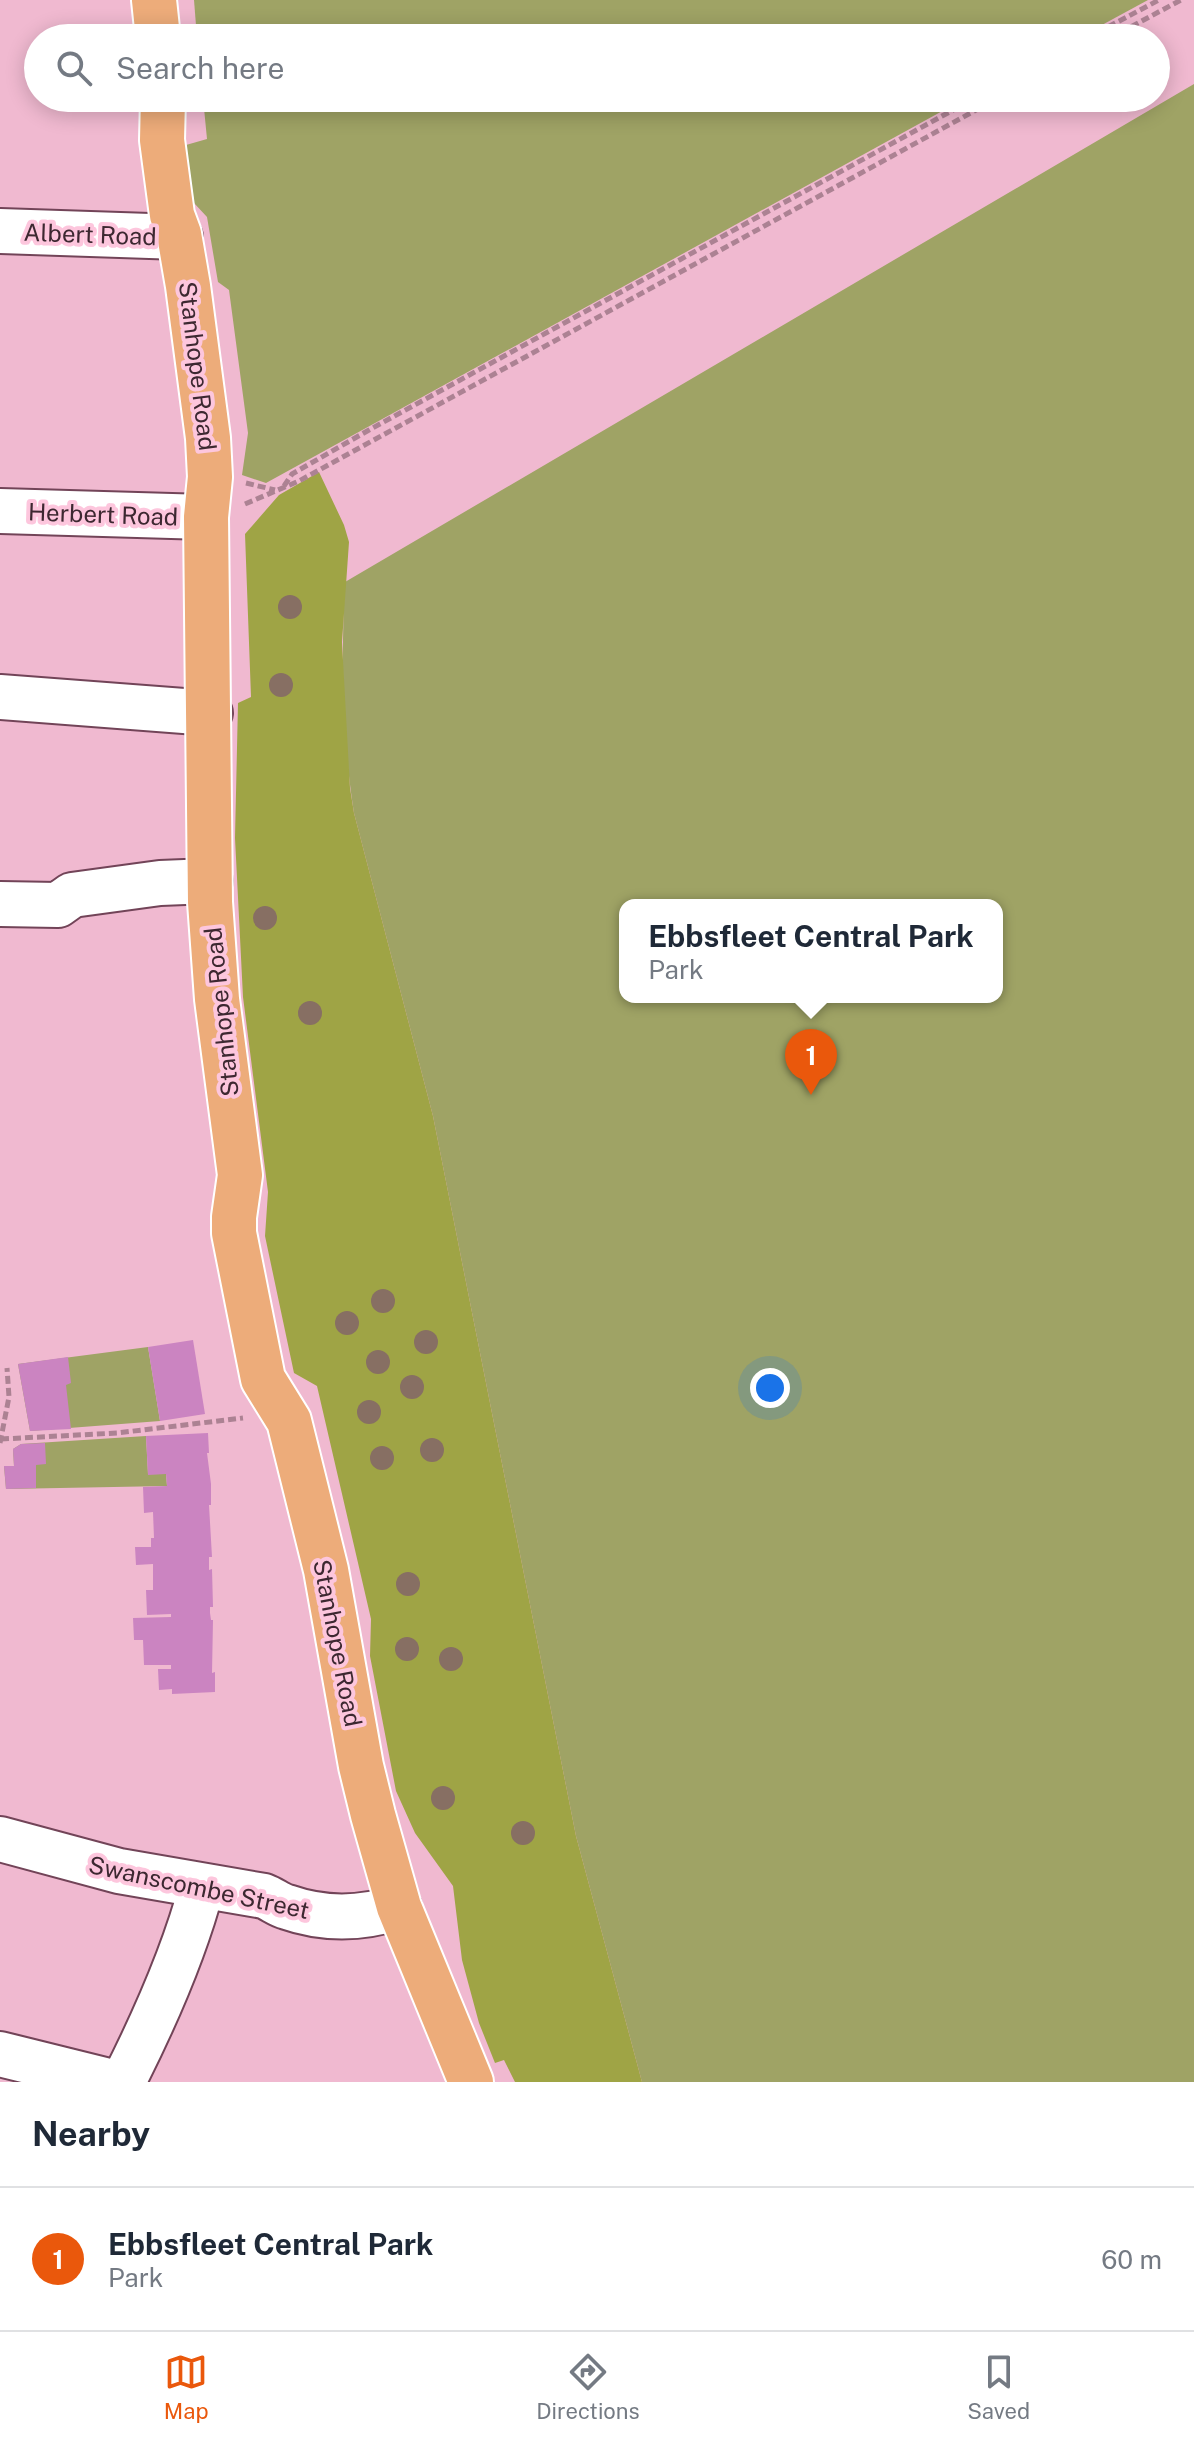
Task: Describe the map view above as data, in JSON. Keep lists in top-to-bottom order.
{
  "streets": {
    "main road": ["Stanhope Road"],
    "street": ["Albert Road", "Herbert Road", "Swanscombe Street"]
  },
  "crossings": [
    ["Albert Road", "Stanhope Road"],
    ["Stanhope Road", "Herbert Road"],
    ["Stanhope Road", "Swanscombe Street"]
  ],
  "page": {
    "search": "Search here",
    "popup": ["Ebbsfleet Central Park", "Park"],
    "pins": "1",
    "heading": "Nearby",
    "list": [
      {
        "mark": "1",
        "name": "Ebbsfleet Central Park",
        "note": "Park",
        "value": "60 m"
      }
    ],
    "nav": ["Map", "Directions", "Saved"]
  }
}
